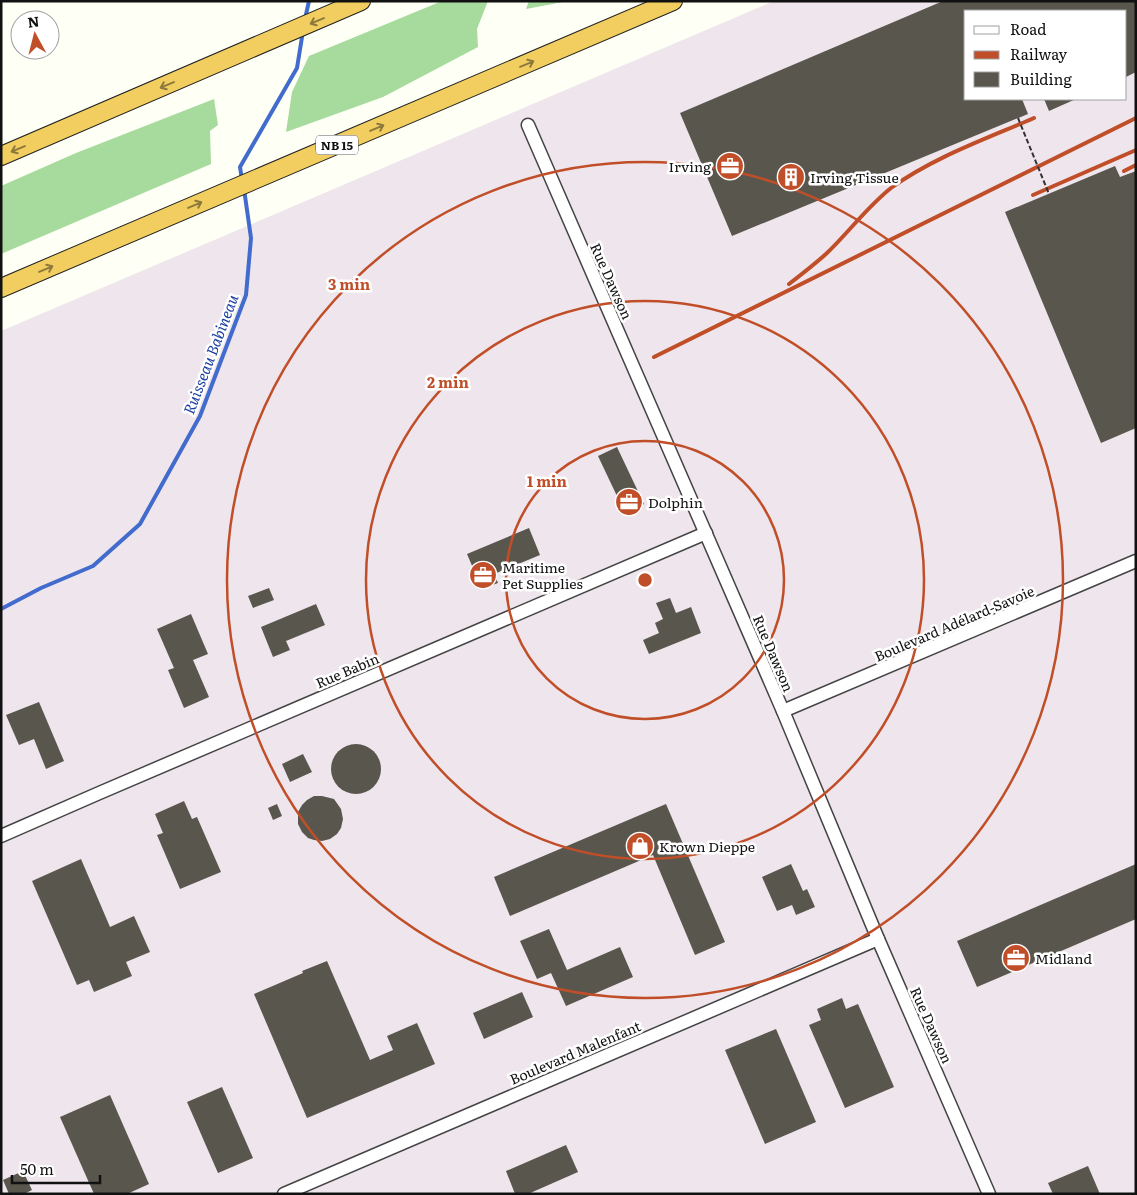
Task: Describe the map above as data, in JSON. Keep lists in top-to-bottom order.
{
  "streets": {
    "highway": ["NB 15"],
    "street": [
      "Rue Dawson",
      "Boulevard Adélard-Savoie",
      "Rue Babin",
      "Boulevard Malenfant"
    ]
  },
  "crossings": [
    ["Rue Dawson", "Boulevard Adélard-Savoie"],
    ["Rue Dawson", "Rue Babin"],
    ["Rue Dawson", "Boulevard Malenfant"]
  ],
  "water": ["Ruisseau Babineau"],
  "places": {
    "office": [
      "Irving",
      "Dolphin",
      "Maritime Pet Supplies",
      "Midland"
    ],
    "building": ["Irving Tissue"],
    "shop": ["Krown Dieppe"]
  },
  "legend": ["Road", "Railway", "Building"],
  "scale_bar": "50 m",
  "north": "top",
  "rings": ["3 min", "2 min", "1 min"]
}
